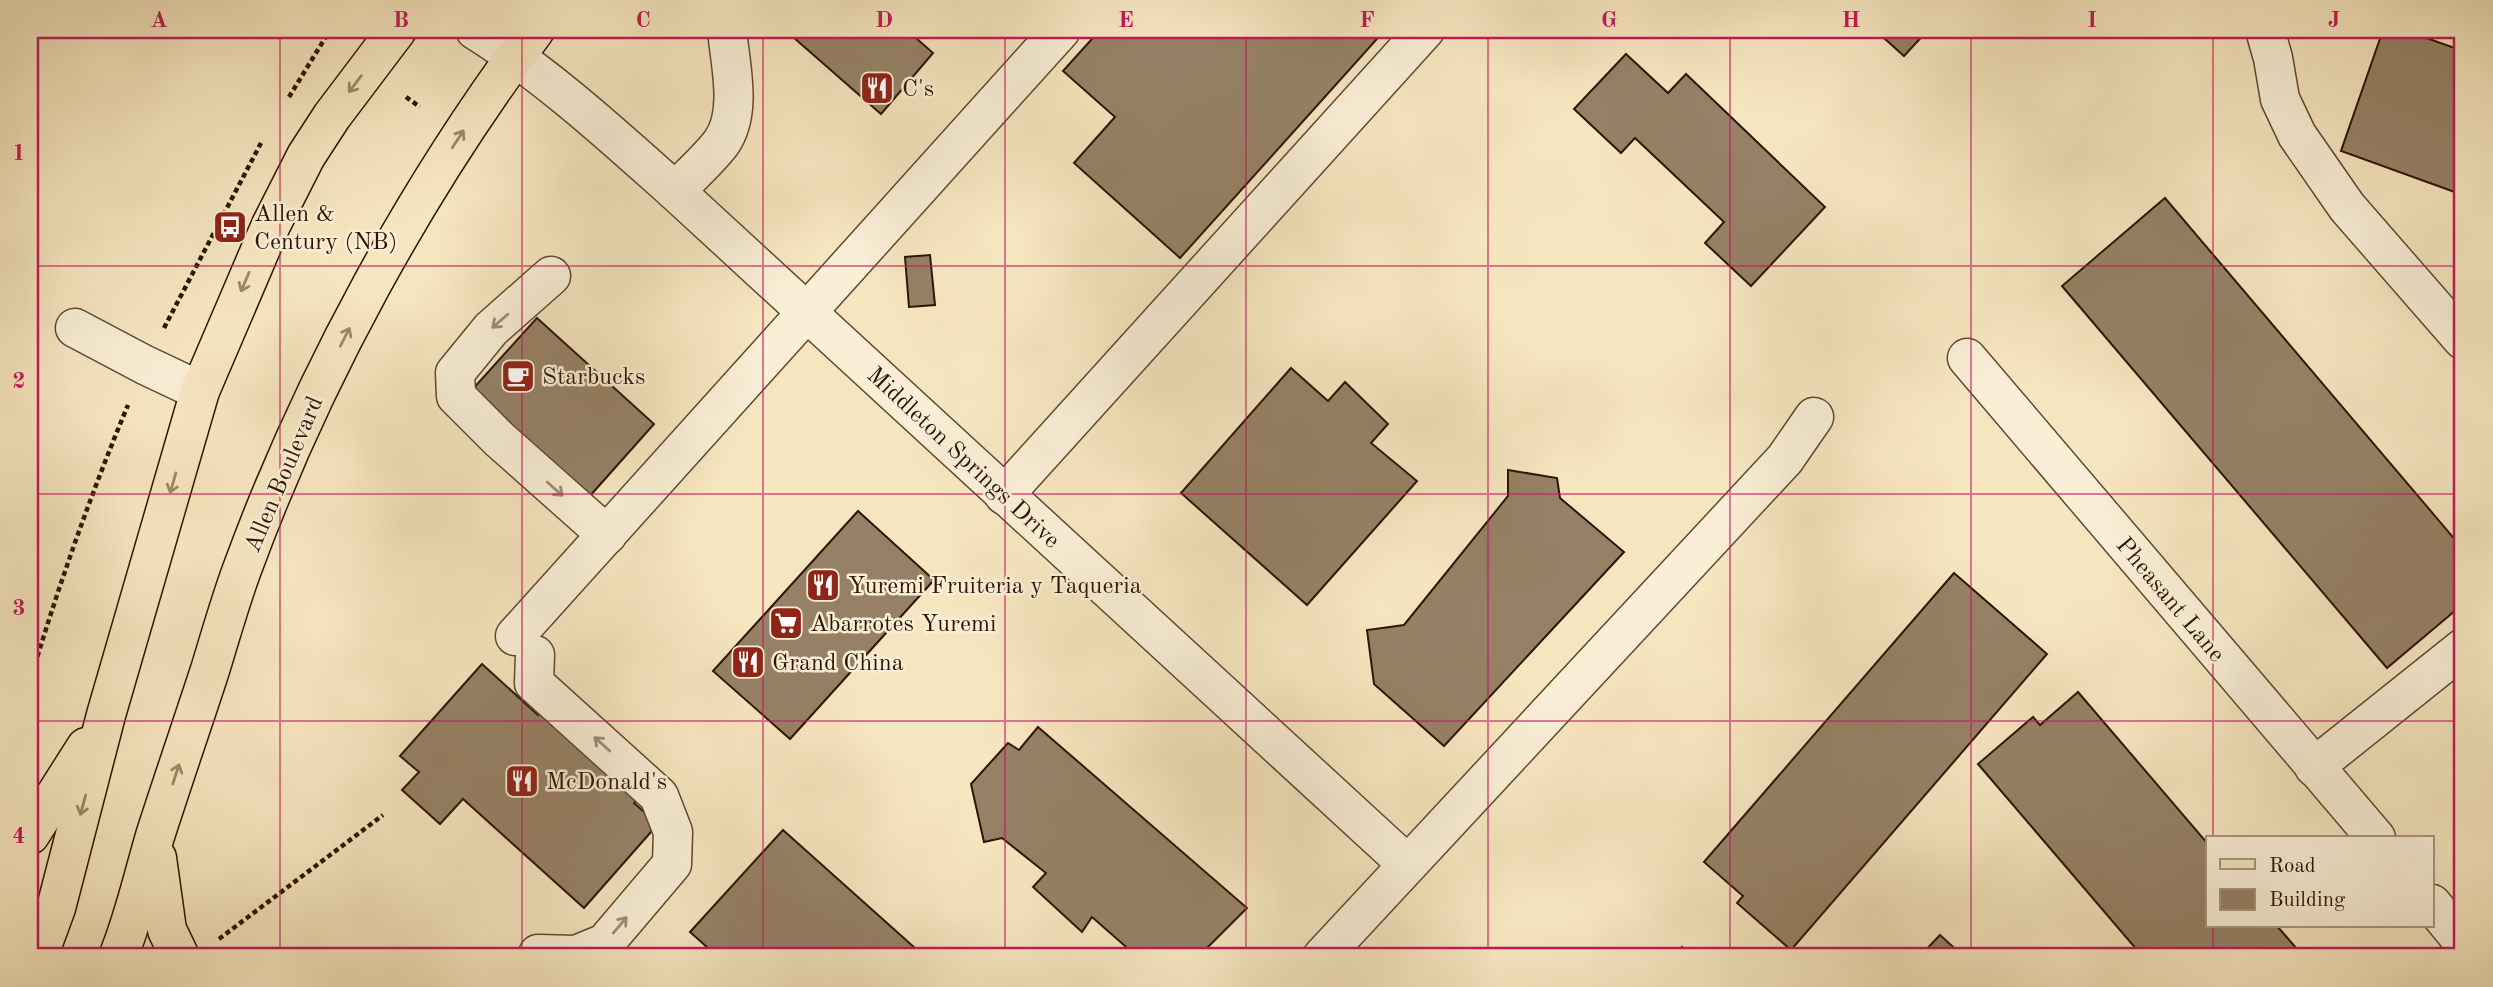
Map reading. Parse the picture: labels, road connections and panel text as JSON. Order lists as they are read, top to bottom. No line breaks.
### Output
{"streets":{"main road":["Allen Boulevard"],"street":["Middleton Springs Drive","Pheasant Lane"]},"crossings":[["Middleton Springs Drive","Allen Boulevard"]],"places":{"restaurant":["C's","Yuremi Fruiteria y Taqueria","Grand China","McDonald's"],"bus stop":["Allen & Century (NB)"],"cafe":["Starbucks"],"supermarket":["Abarrotes Yuremi"]},"legend":["Road","Building"],"grid":{"columns":["A","B","C","D","E","F","G","H","I","J"],"rows":["1","2","3","4"]}}
